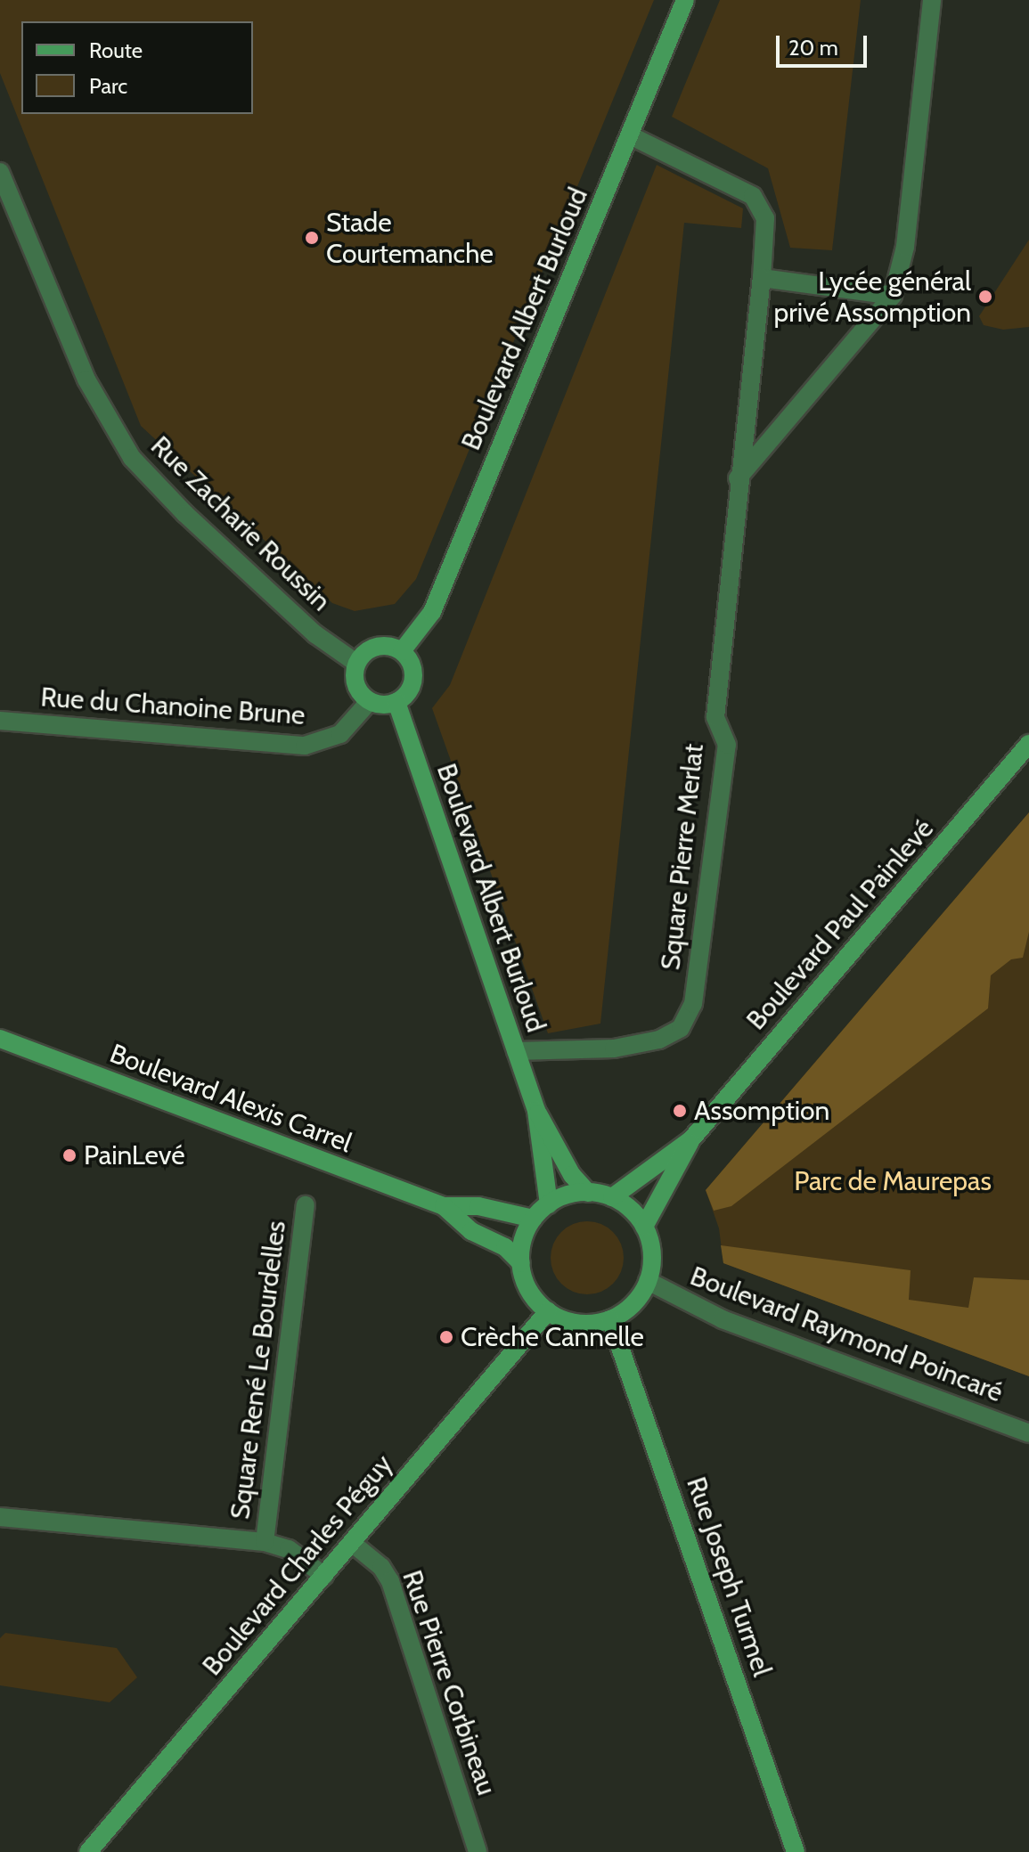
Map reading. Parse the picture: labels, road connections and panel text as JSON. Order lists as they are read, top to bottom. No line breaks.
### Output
{"streets":{"street":["Boulevard Albert Burloud","Rue Zacharie Roussin","Rue du Chanoine Brune","Square Pierre Merlat","Boulevard Paul Painlevé","Boulevard Alexis Carrel","Boulevard Raymond Poincaré","Square René Le Bourdelles","Boulevard Charles Péguy","Rue Joseph Turmel","Rue Pierre Corbineau"]},"crossings":[["Boulevard Albert Burloud","Rue Zacharie Roussin"],["Boulevard Albert Burloud","Rue du Chanoine Brune"],["Boulevard Albert Burloud","Square Pierre Merlat"],["Boulevard Albert Burloud","Boulevard Paul Painlevé"],["Boulevard Albert Burloud","Boulevard Alexis Carrel"],["Boulevard Albert Burloud","Boulevard Raymond Poincaré"],["Boulevard Albert Burloud","Boulevard Charles Péguy"],["Boulevard Albert Burloud","Rue Joseph Turmel"],["Rue Zacharie Roussin","Rue du Chanoine Brune"],["Boulevard Paul Painlevé","Boulevard Alexis Carrel"],["Boulevard Paul Painlevé","Boulevard Raymond Poincaré"],["Boulevard Paul Painlevé","Boulevard Charles Péguy"],["Boulevard Paul Painlevé","Rue Joseph Turmel"],["Boulevard Alexis Carrel","Boulevard Raymond Poincaré"],["Boulevard Alexis Carrel","Boulevard Charles Péguy"],["Boulevard Alexis Carrel","Rue Joseph Turmel"],["Boulevard Raymond Poincaré","Boulevard Charles Péguy"],["Boulevard Raymond Poincaré","Rue Joseph Turmel"],["Boulevard Charles Péguy","Rue Joseph Turmel"],["Boulevard Charles Péguy","Rue Pierre Corbineau"]],"parks":["Parc de Maurepas"],"places":["Stade Courtemanche","Lycée général privé Assomption","Assomption","PainLevé","Crèche Cannelle"],"legend":["Route","Parc"],"scale_bar":"20 m"}
